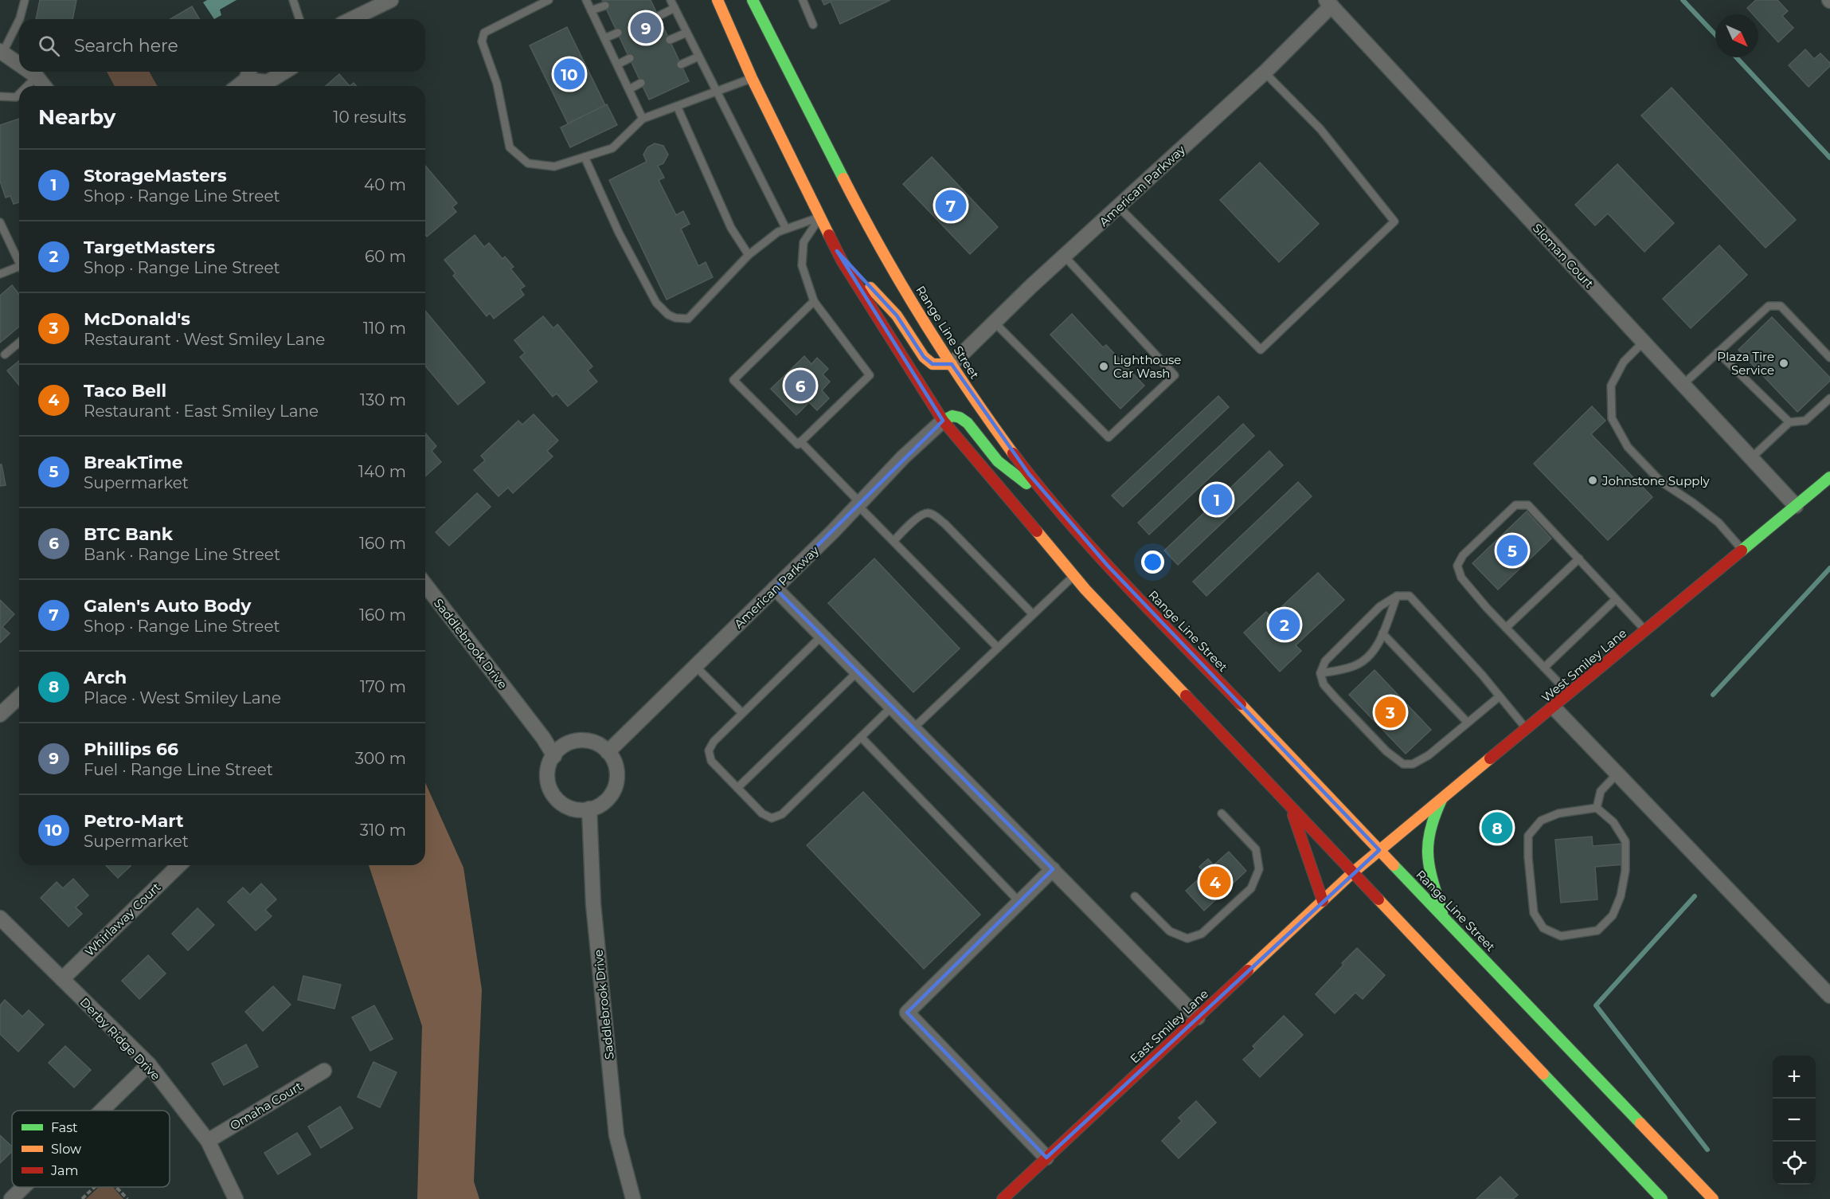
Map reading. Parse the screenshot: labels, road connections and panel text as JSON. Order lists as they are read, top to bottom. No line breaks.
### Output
{"streets":{"main road":["Range Line Street","West Smiley Lane","East Smiley Lane"],"street":["American Parkway","Sloman Court","Saddlebrook Drive","Whirlaway Court","Derby Ridge Drive","Omaha Court"]},"crossings":[["American Parkway","Sloman Court"],["American Parkway","Range Line Street"],["American Parkway","Saddlebrook Drive"],["Sloman Court","West Smiley Lane"],["Range Line Street","West Smiley Lane"],["West Smiley Lane","East Smiley Lane"],["Whirlaway Court","Derby Ridge Drive"],["Derby Ridge Drive","Omaha Court"]],"places":["Plaza Tire Service","Lighthouse Car Wash","Johnstone Supply"],"legend":["Fast","Slow","Jam"],"north":"bottom right","page":{"pins":["9","10","7","6","1","5","2","3","8","4"],"search":"Search here","heading":["Nearby","10 results"],"list":[{"mark":"1","name":"StorageMasters","note":"Shop · Range Line Street","value":"40 m"},{"mark":"2","name":"TargetMasters","note":"Shop · Range Line Street","value":"60 m"},{"mark":"3","name":"McDonald's","note":"Restaurant · West Smiley Lane","value":"110 m"},{"mark":"4","name":"Taco Bell","note":"Restaurant · East Smiley Lane","value":"130 m"},{"mark":"5","name":"BreakTime","note":"Supermarket","value":"140 m"},{"mark":"6","name":"BTC Bank","note":"Bank · Range Line Street","value":"160 m"},{"mark":"7","name":"Galen's Auto Body","note":"Shop · Range Line Street","value":"160 m"},{"mark":"8","name":"Arch","note":"Place · West Smiley Lane","value":"170 m"},{"mark":"9","name":"Phillips 66","note":"Fuel · Range Line Street","value":"300 m"},{"mark":"10","name":"Petro-Mart","note":"Supermarket","value":"310 m"}],"map_buttons":["+","−"]}}
